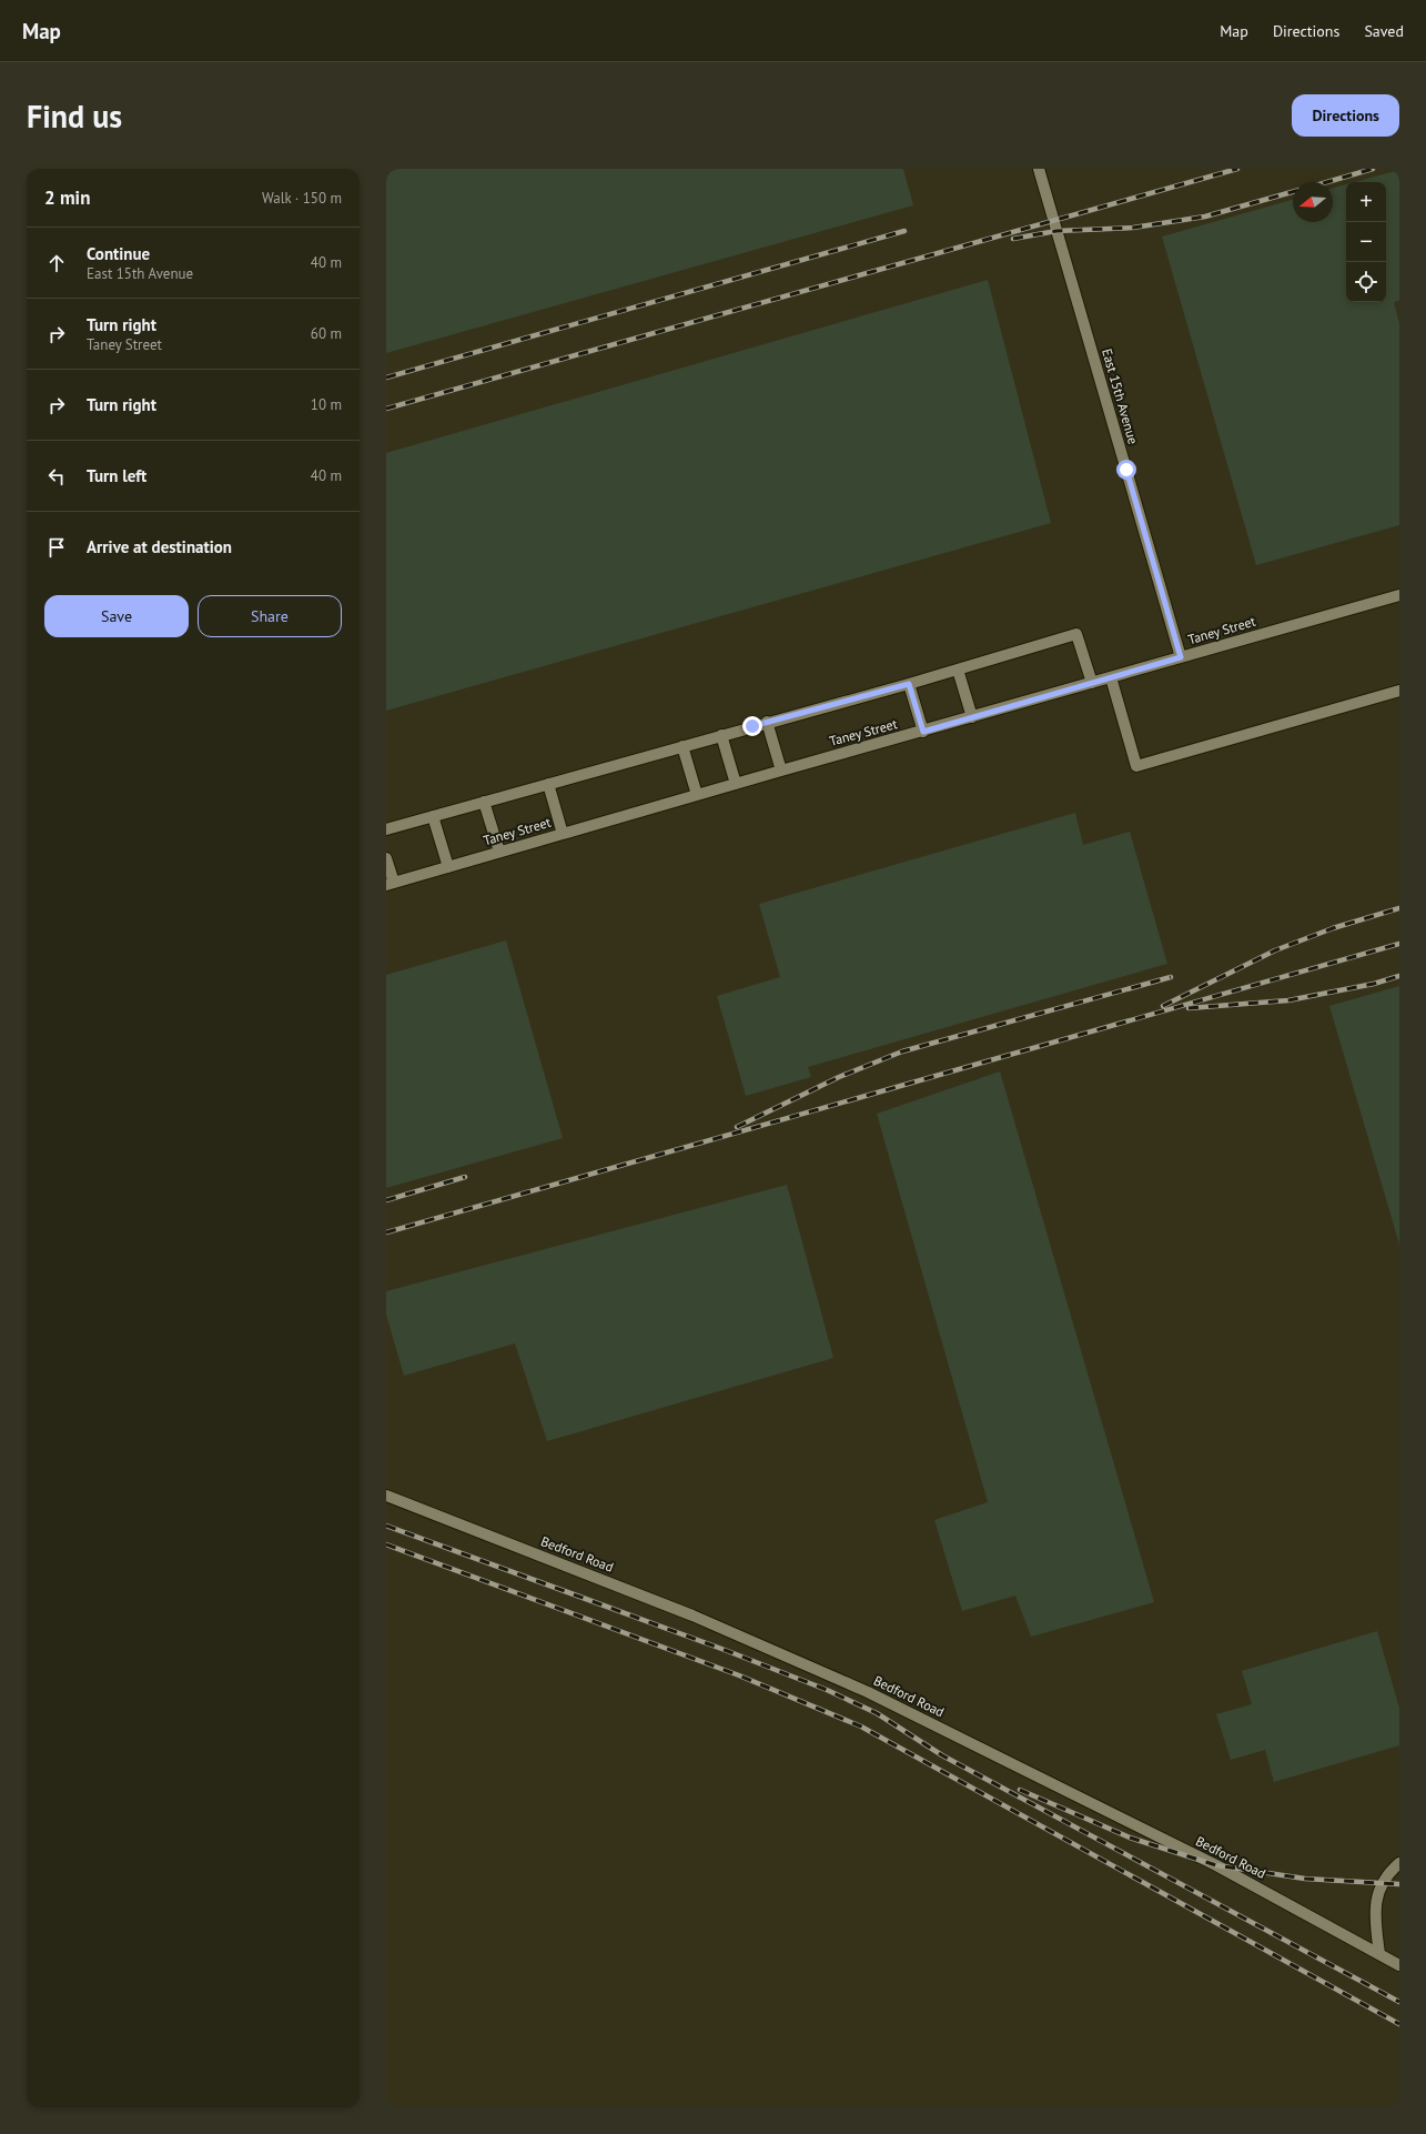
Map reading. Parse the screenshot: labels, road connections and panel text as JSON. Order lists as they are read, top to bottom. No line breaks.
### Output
{"streets":{"street":["East 15th Avenue","Taney Street","Bedford Road"]},"crossings":[["East 15th Avenue","Taney Street"]],"north":"left","page":{"header":"Map","nav":["Map","Directions","Saved"],"buttons":["Directions",["Save","Share"]],"title":"Find us","heading":["2 min","Walk · 150 m"],"map_buttons":["+","−"],"list":[["Continue","East 15th Avenue","40 m"],["Turn right","Taney Street","60 m"],["Turn right","10 m"],["Turn left","40 m"],"Arrive at destination"]}}
